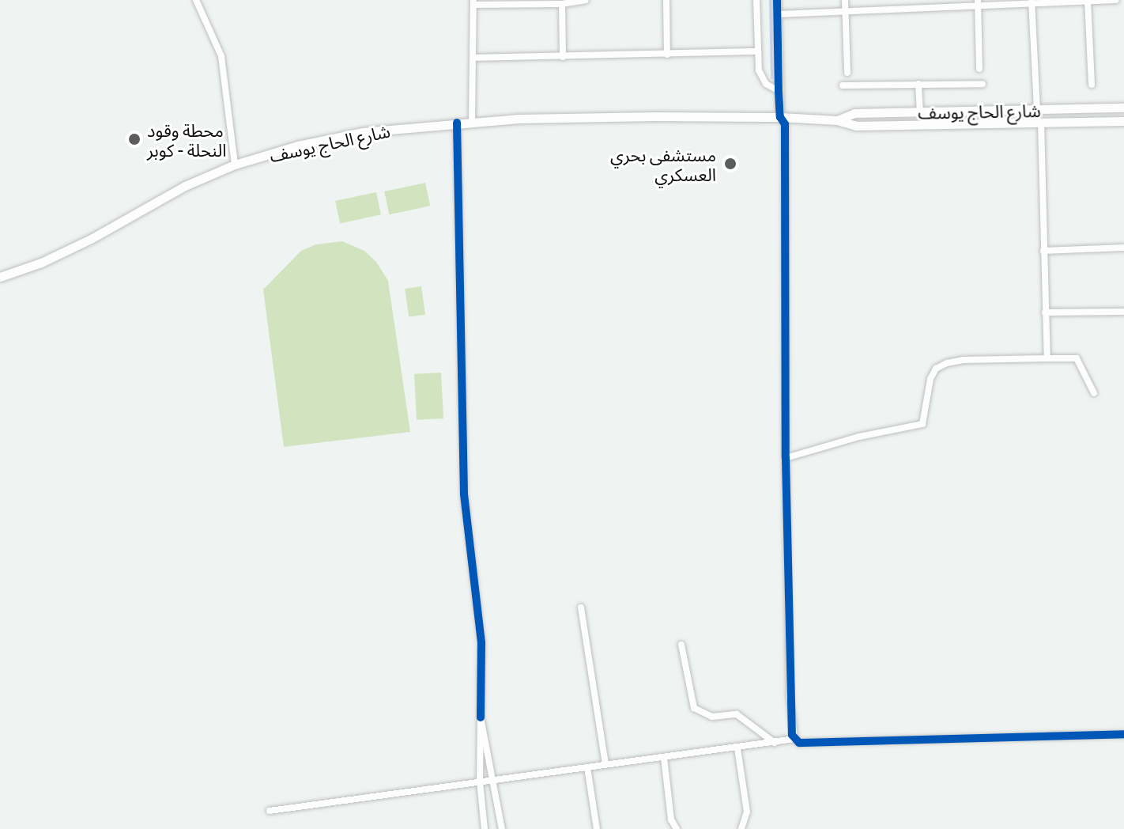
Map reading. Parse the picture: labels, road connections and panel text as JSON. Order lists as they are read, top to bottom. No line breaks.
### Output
{"streets":{"main road":["شارع الحاج يوسف"]},"places":["محطة وقود النحلة - كوبر","مستشفى بحري العسكري"]}
